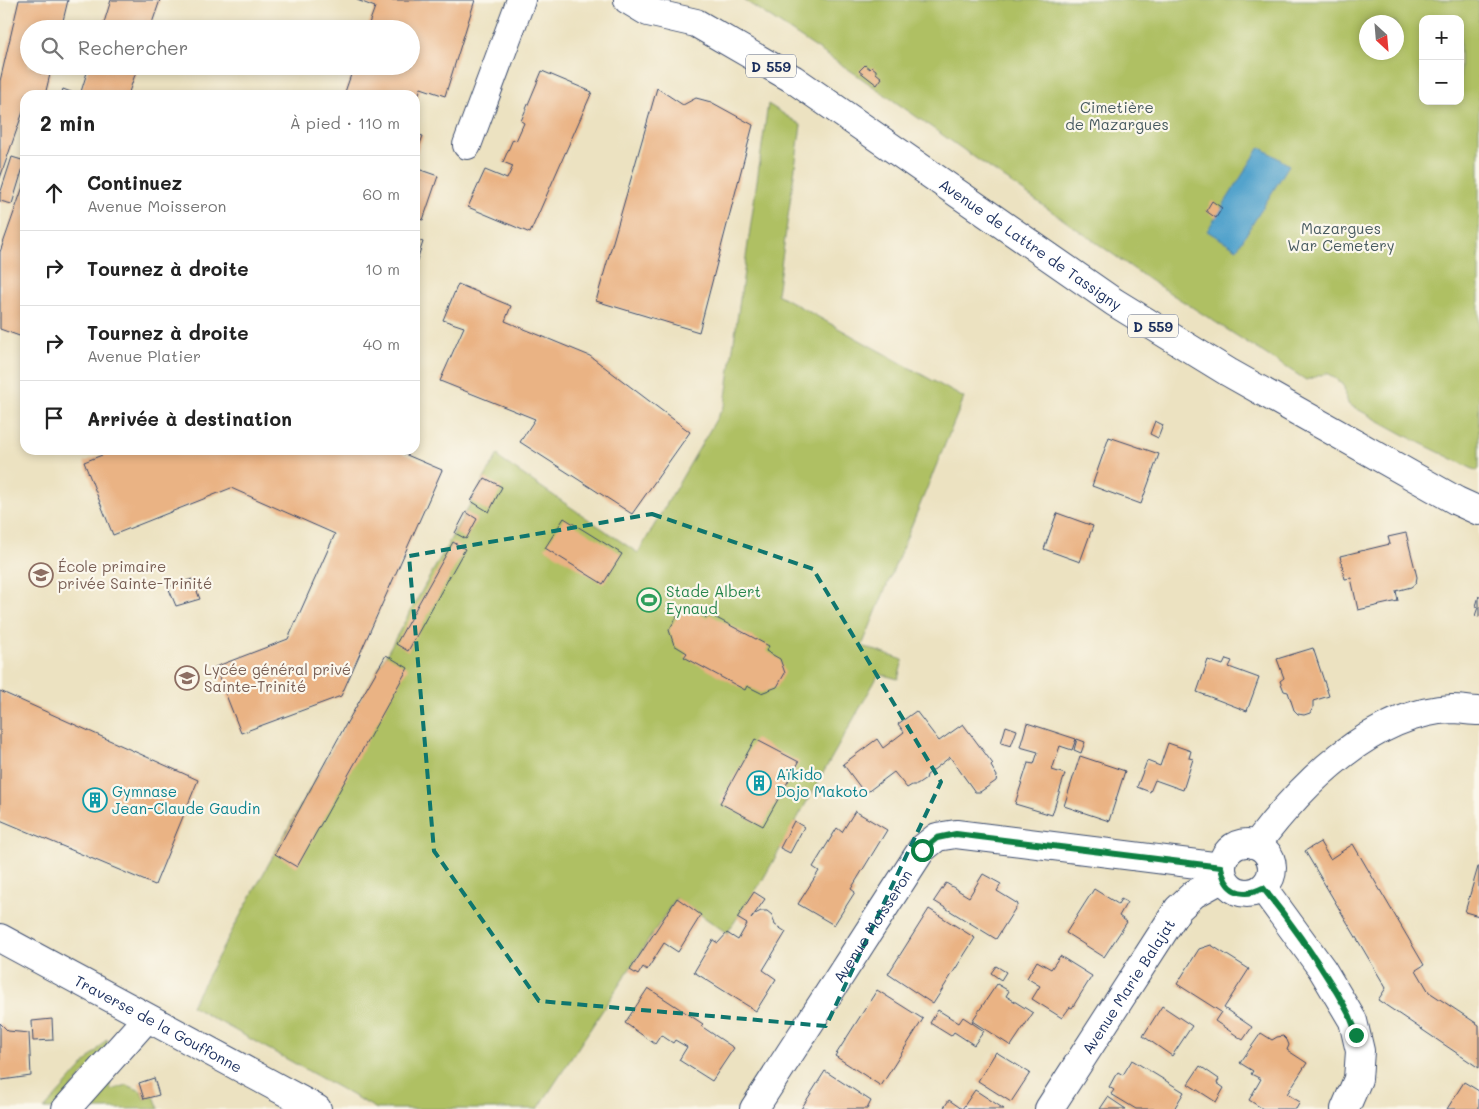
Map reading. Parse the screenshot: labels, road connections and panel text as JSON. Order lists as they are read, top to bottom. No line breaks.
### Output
{"streets":{"street":["D 559","Avenue de Lattre de Tassigny","Avenue Moisseron","Avenue Marie Balajat","Traverse de la Gouffonne"]},"crossings":[["Avenue Moisseron","Avenue Marie Balajat"]],"parks":["Cimetière de Mazargues","Mazargues War Cemetery"],"places":{"school or university":["École primaire privée Sainte-Trinité","Lycée général privé Sainte-Trinité"],"sports":["Stade Albert Eynaud"],"building":["Aïkido Dojo Makoto","Gymnase Jean-Claude Gaudin"]},"north":"bottom right","page":{"map_buttons":["+","−"],"search":"Rechercher","heading":["2 min","À pied · 110 m"],"list":[["Continuez","Avenue Moisseron","60 m"],["Tournez à droite","10 m"],["Tournez à droite","Avenue Platier","40 m"],"Arrivée à destination"]}}
